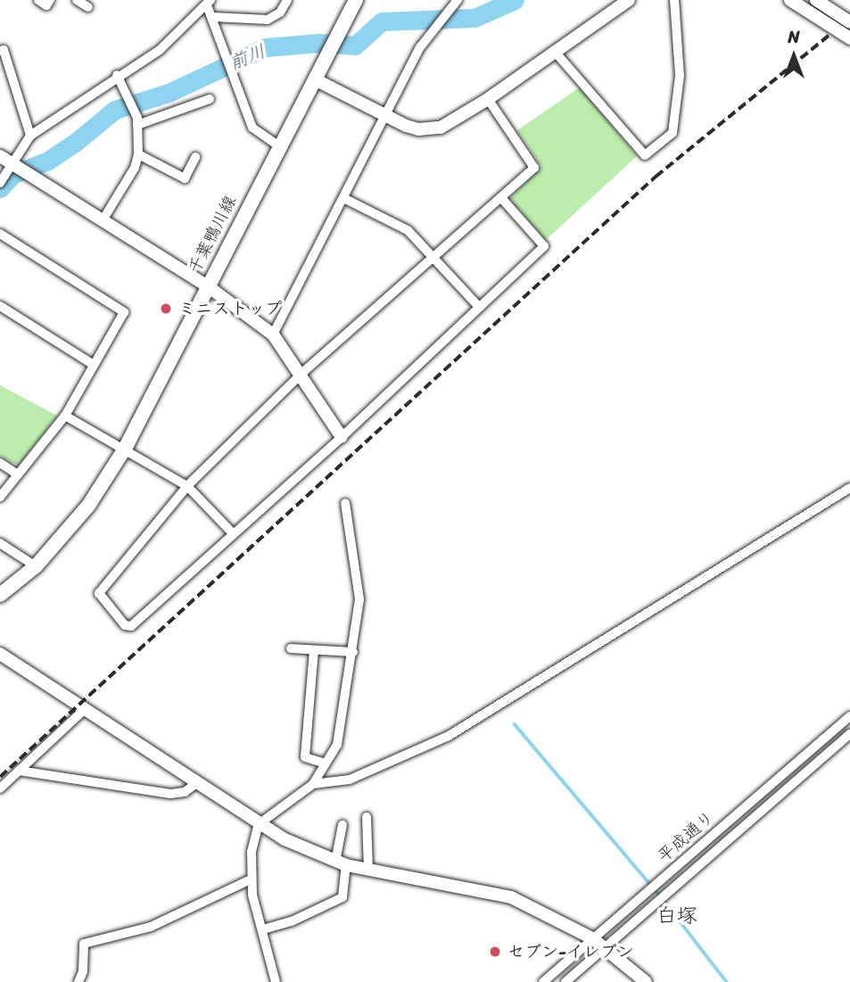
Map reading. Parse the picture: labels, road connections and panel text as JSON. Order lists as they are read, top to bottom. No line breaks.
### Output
{"streets":{"main road":["千葉鴨川線"],"street":["平成通り"]},"districts":["白塚"],"water":["前川"],"places":["ミニストップ","セブン-イレブン"],"north":"top"}
